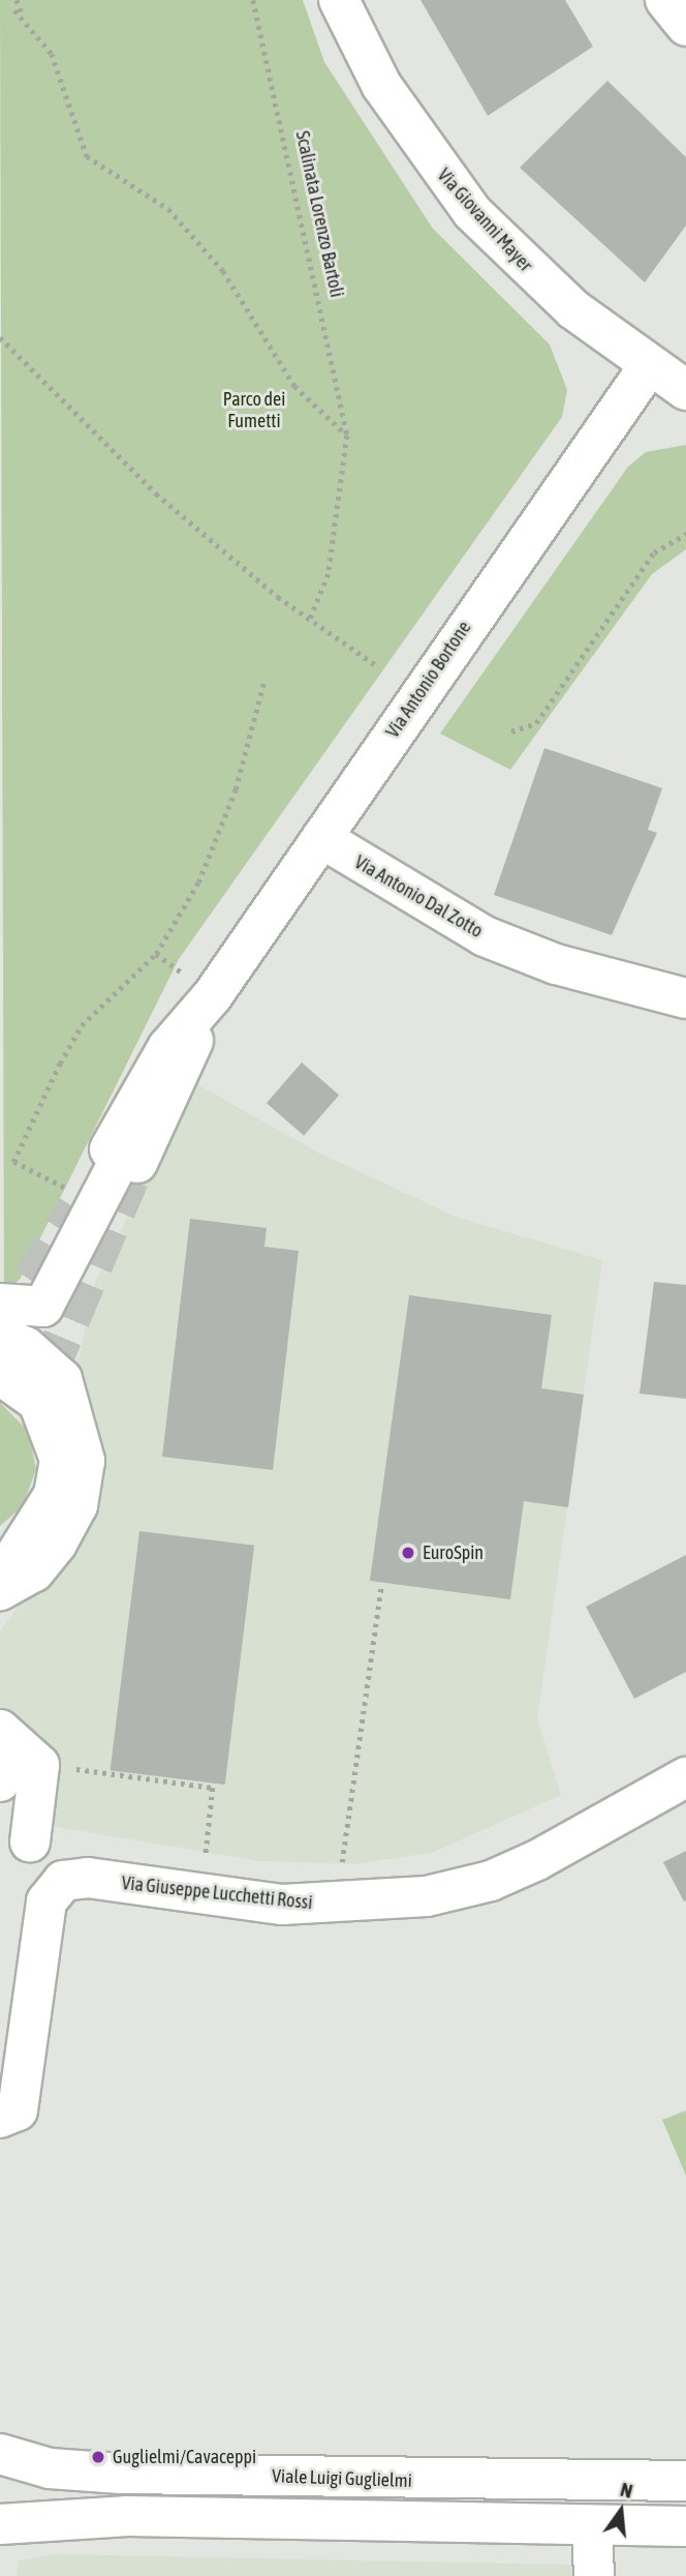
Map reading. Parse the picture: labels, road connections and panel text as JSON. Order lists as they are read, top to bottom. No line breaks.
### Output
{"streets":{"street":["Via Giovanni Mayer","Via Antonio Bortone","Via Antonio Dal Zotto","Via Giuseppe Lucchetti Rossi","Viale Luigi Guglielmi"],"path":["Scalinata Lorenzo Bartoli"]},"crossings":[["Via Giovanni Mayer","Via Antonio Bortone"],["Via Antonio Bortone","Via Antonio Dal Zotto"]],"parks":["Parco dei Fumetti"],"places":["EuroSpin","Guglielmi/Cavaceppi"],"north":"top"}
